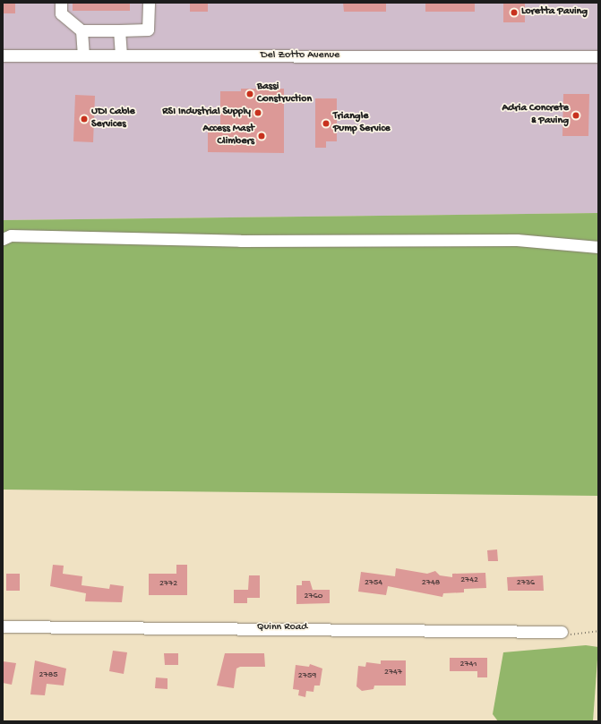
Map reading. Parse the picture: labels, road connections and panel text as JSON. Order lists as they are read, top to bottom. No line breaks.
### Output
{"streets":{"street":["Del Zotto Avenue","Quinn Road"]},"places":["Loretta Paving","Bassi Construction","RSI Industrial Supply","Adria Concrete & Paving","UDI Cable Services","Triangle Pump Service","Access Mast Climbers"],"house_numbers":["2742","2754","2748","2736","2772","2760","2741","2747","2785","2759"]}
